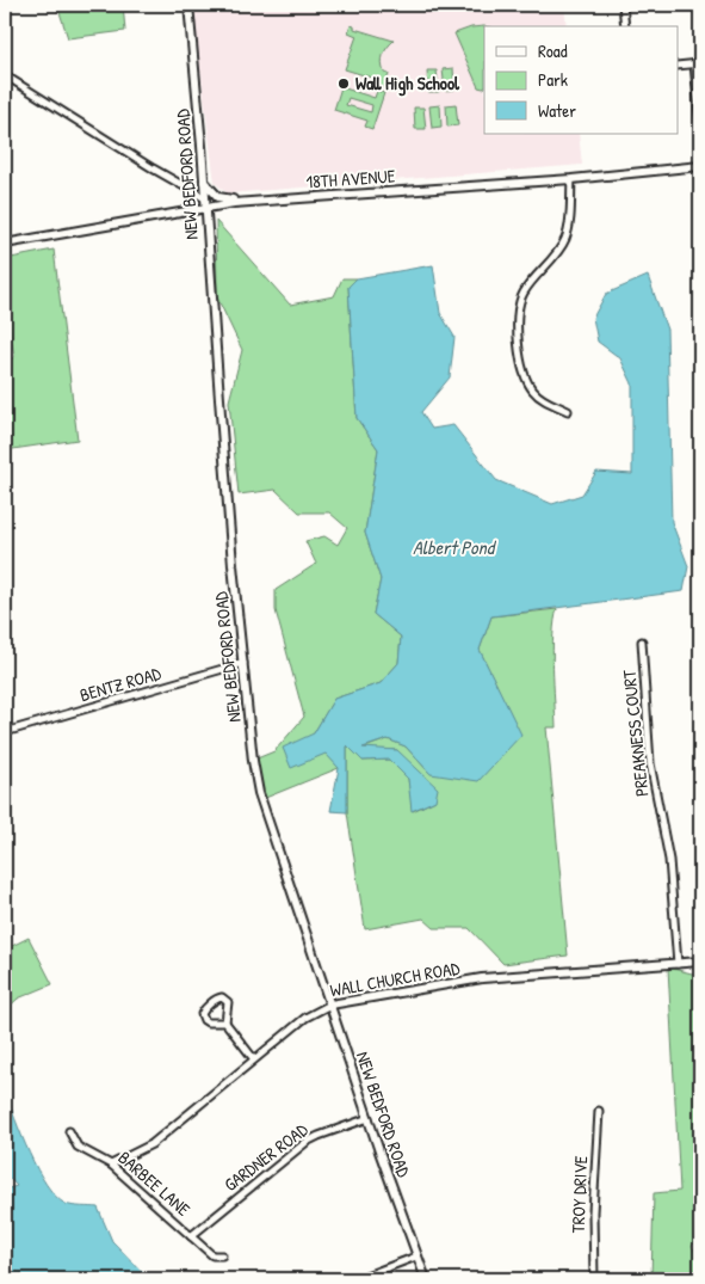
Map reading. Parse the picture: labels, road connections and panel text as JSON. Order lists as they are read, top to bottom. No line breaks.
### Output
{"streets":{"street":["NEW BEDFORD ROAD","18TH AVENUE","BENTZ ROAD","PREAKNESS COURT","WALL CHURCH ROAD","GARDNER ROAD","BARBEE LANE","TROY DRIVE"]},"crossings":[["NEW BEDFORD ROAD","18TH AVENUE"],["NEW BEDFORD ROAD","BENTZ ROAD"],["NEW BEDFORD ROAD","WALL CHURCH ROAD"],["NEW BEDFORD ROAD","GARDNER ROAD"],["PREAKNESS COURT","WALL CHURCH ROAD"],["WALL CHURCH ROAD","BARBEE LANE"],["GARDNER ROAD","BARBEE LANE"]],"water":["Albert Pond"],"places":["Wall High School"],"legend":["Road","Park","Water"]}
